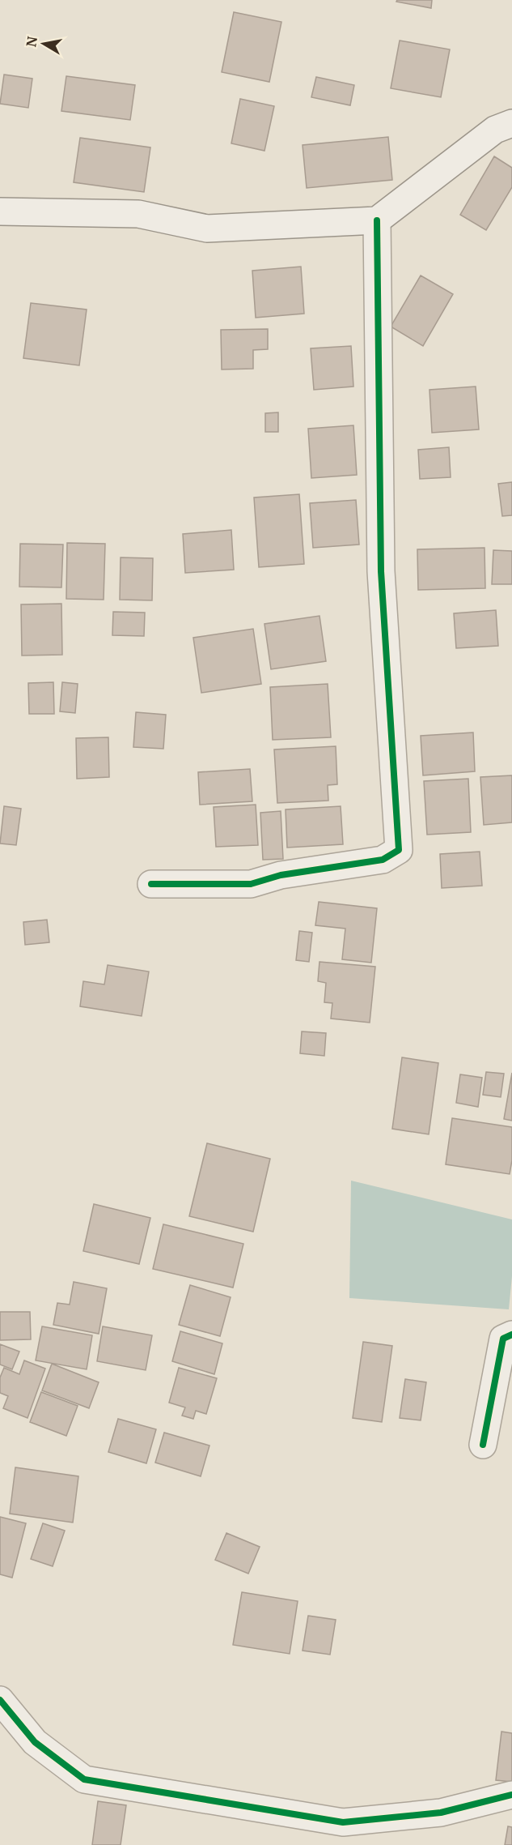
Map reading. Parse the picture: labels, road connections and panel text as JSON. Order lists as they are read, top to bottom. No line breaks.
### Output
{"north":"left"}
